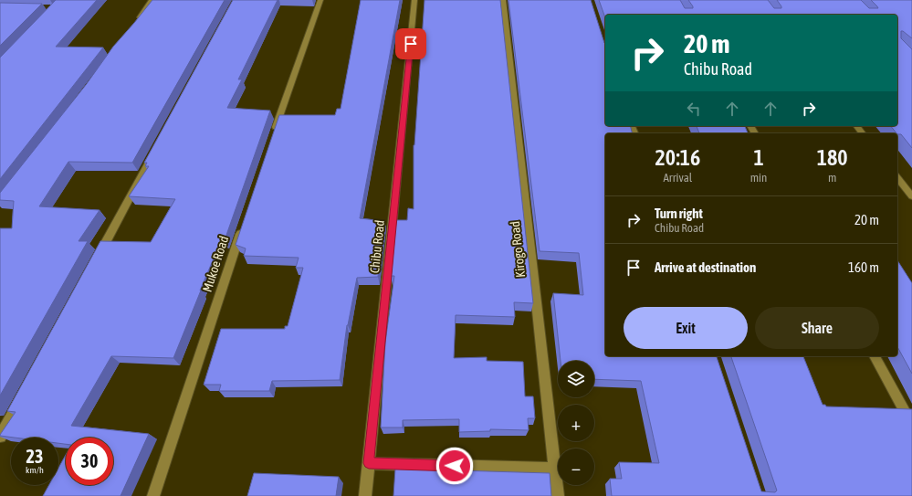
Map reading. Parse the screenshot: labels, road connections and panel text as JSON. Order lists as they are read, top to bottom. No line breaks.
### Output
{"streets":{"street":["Chibu Road","Kirogo Road","Mukoe Road"]},"page":{"turn":["20 m","Chibu Road"],"eta":["20:16","Arrival","1","min","180","m"],"list":[{"name":"Turn right","note":"Chibu Road","value":"20 m"},{"name":"Arrive at destination","value":"160 m"}],"buttons":["Exit","Share"],"map_buttons":["+","−"],"speed":"23 km/h","limit":"30"}}
